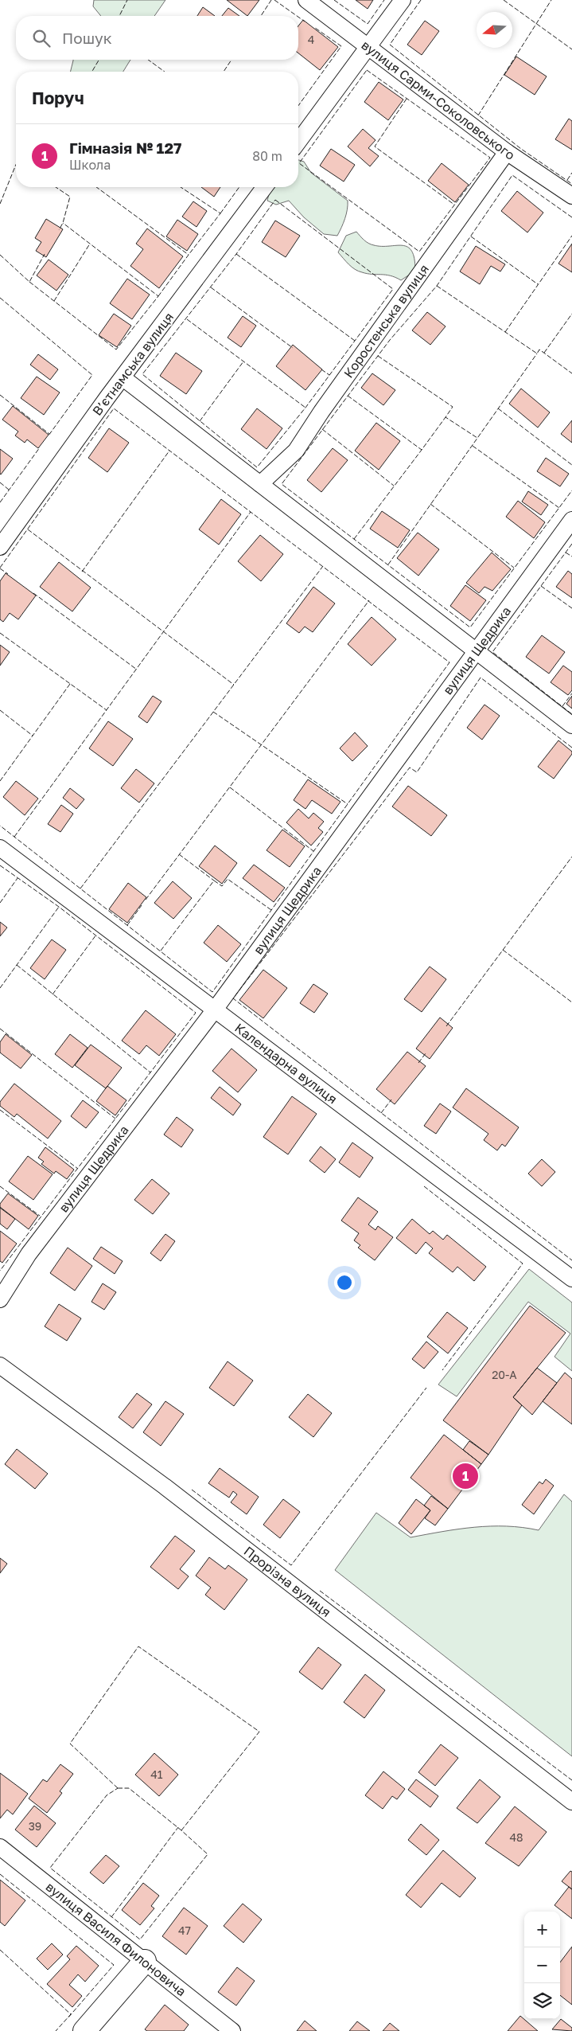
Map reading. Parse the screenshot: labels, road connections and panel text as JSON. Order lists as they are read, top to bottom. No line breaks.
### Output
{"streets":{"street":["вулиця Сарми-Соколовського","Коростенська вулиця","Вʼєтнамська вулиця","вулиця Щедрика","Календарна вулиця","Прорізна вулиця","вулиця Василя Филоновича"]},"crossings":[["вулиця Сарми-Соколовського","Коростенська вулиця"],["вулиця Щедрика","Календарна вулиця"]],"house_numbers":["4","20-А","41","39","48","47"],"north":"left","page":{"search":"Пошук","heading":"Поруч","list":[{"mark":"1","name":"Гімназія № 127","note":"Школа","value":"80 m"}],"pins":"1","map_buttons":["+","−"]}}
